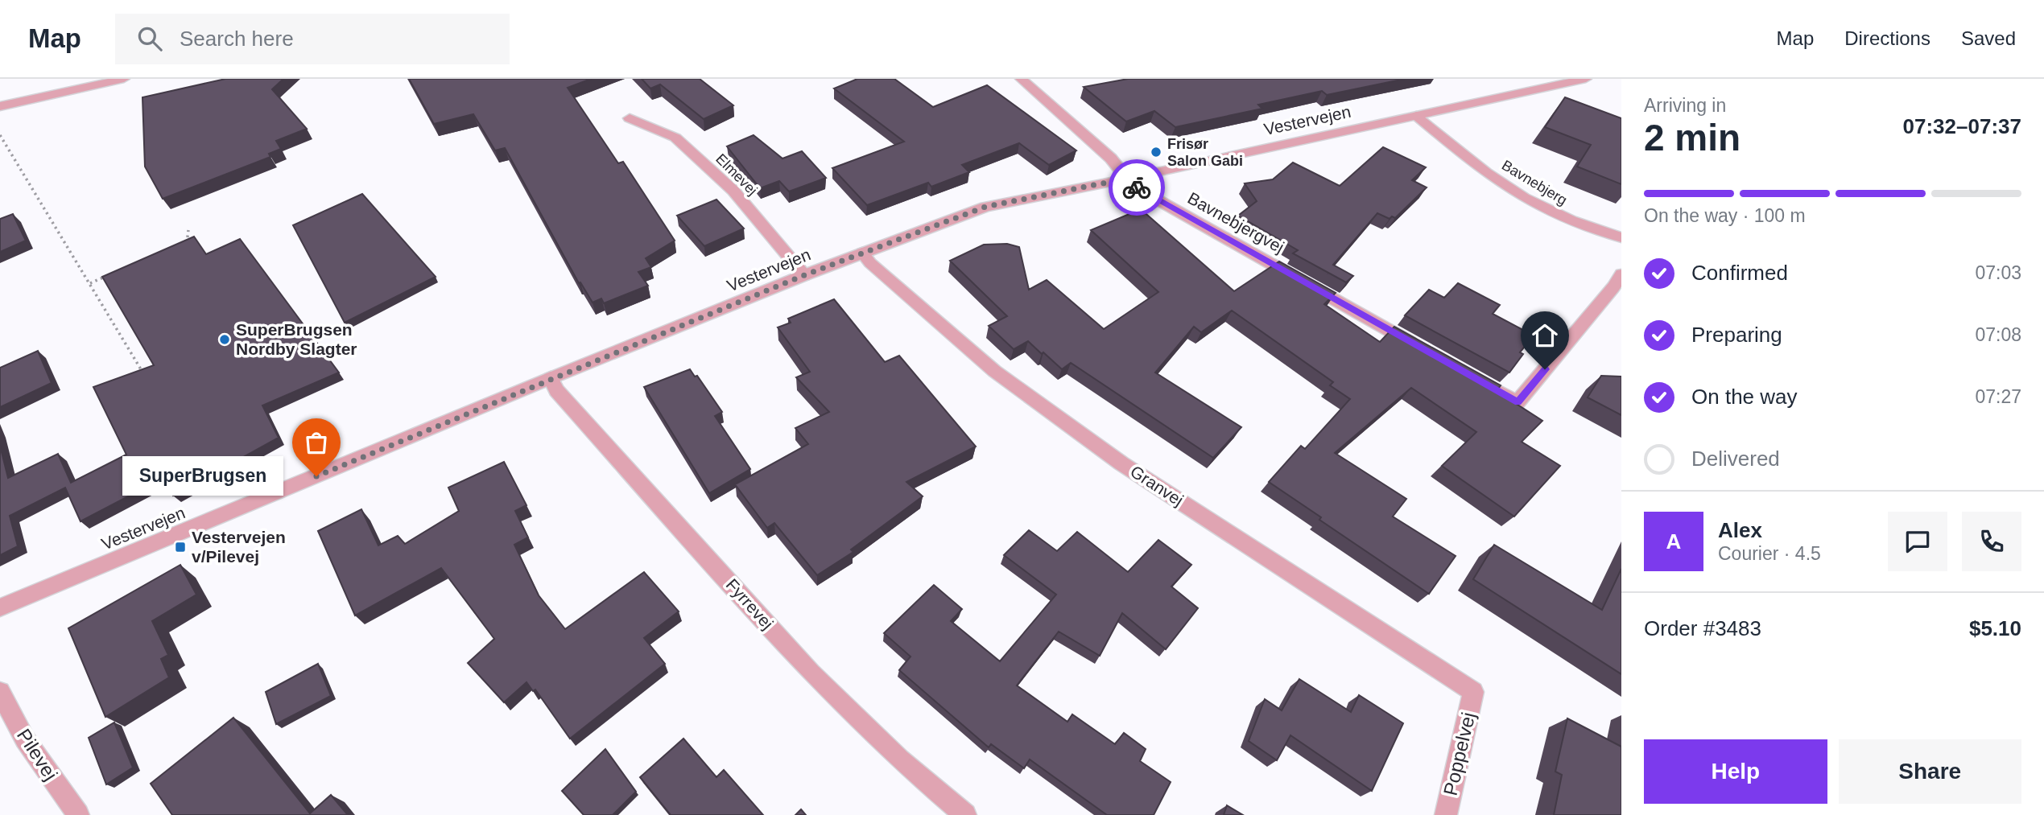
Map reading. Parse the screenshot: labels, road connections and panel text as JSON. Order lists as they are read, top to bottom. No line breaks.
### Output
{"streets":{"street":["Vestervejen","Elmevej","Bavnebjerg","Bavnebjergvej","Granvej","Fyrrevej","Poppelvej","Pilevej"]},"crossings":[["Vestervejen","Elmevej"],["Vestervejen","Bavnebjerg"],["Vestervejen","Bavnebjergvej"],["Vestervejen","Granvej"],["Vestervejen","Fyrrevej"],["Granvej","Poppelvej"]],"places":{"other":["Frisør Salon Gabi","SuperBrugsen Nordby Slagter","SuperBrugsen"],"transit":["Vestervejen v/Pilevej"]},"page":{"header":"Map","search":"Search here","nav":["Map","Directions","Saved"],"heading":["2 min","Arriving in","07:32–07:37"],"panel":["Alex","Courier · 4.5","Order #3483","$5.10"],"bar":"On the way · 100 m","list":[["Confirmed","07:03"],["Preparing","07:08"],["On the way","07:27"],"Delivered"],"bubble":"SuperBrugsen","round":"A","buttons":["Help","Share"]}}
